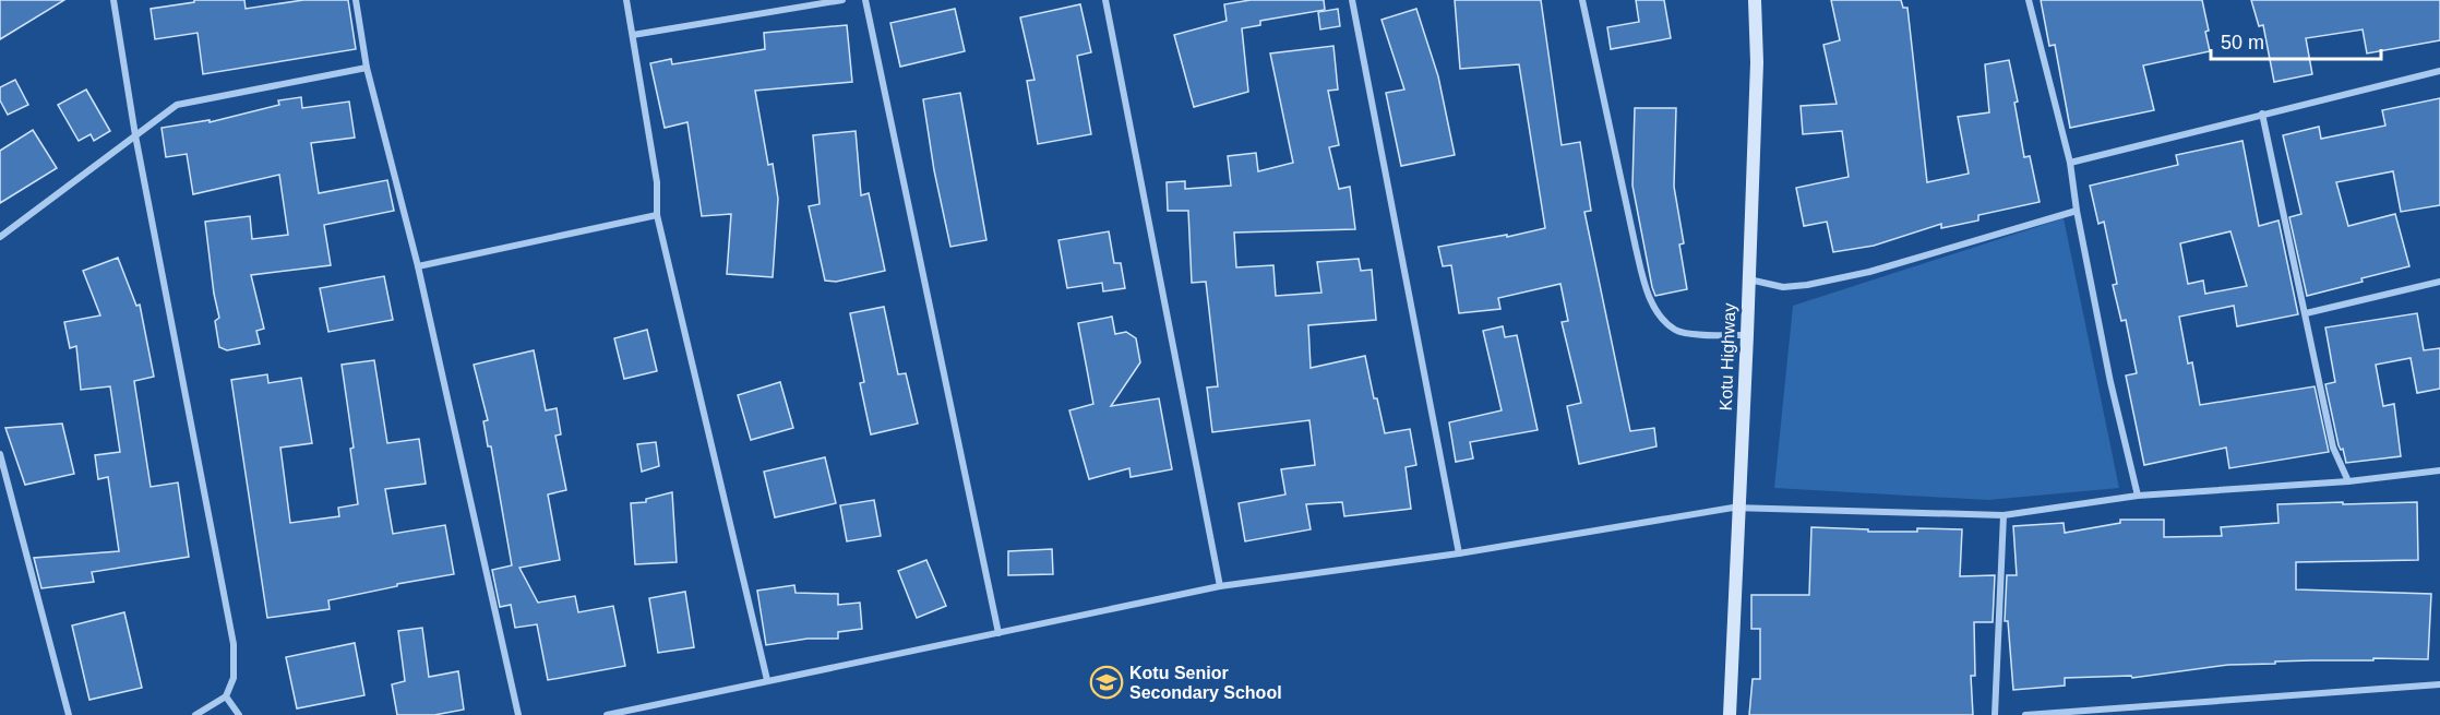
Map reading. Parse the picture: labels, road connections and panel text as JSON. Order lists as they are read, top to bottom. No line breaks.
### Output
{"streets":{"street":["Kotu Highway"]},"places":{"school or university":["Kotu Senior Secondary School"]},"scale_bar":"50 m"}
